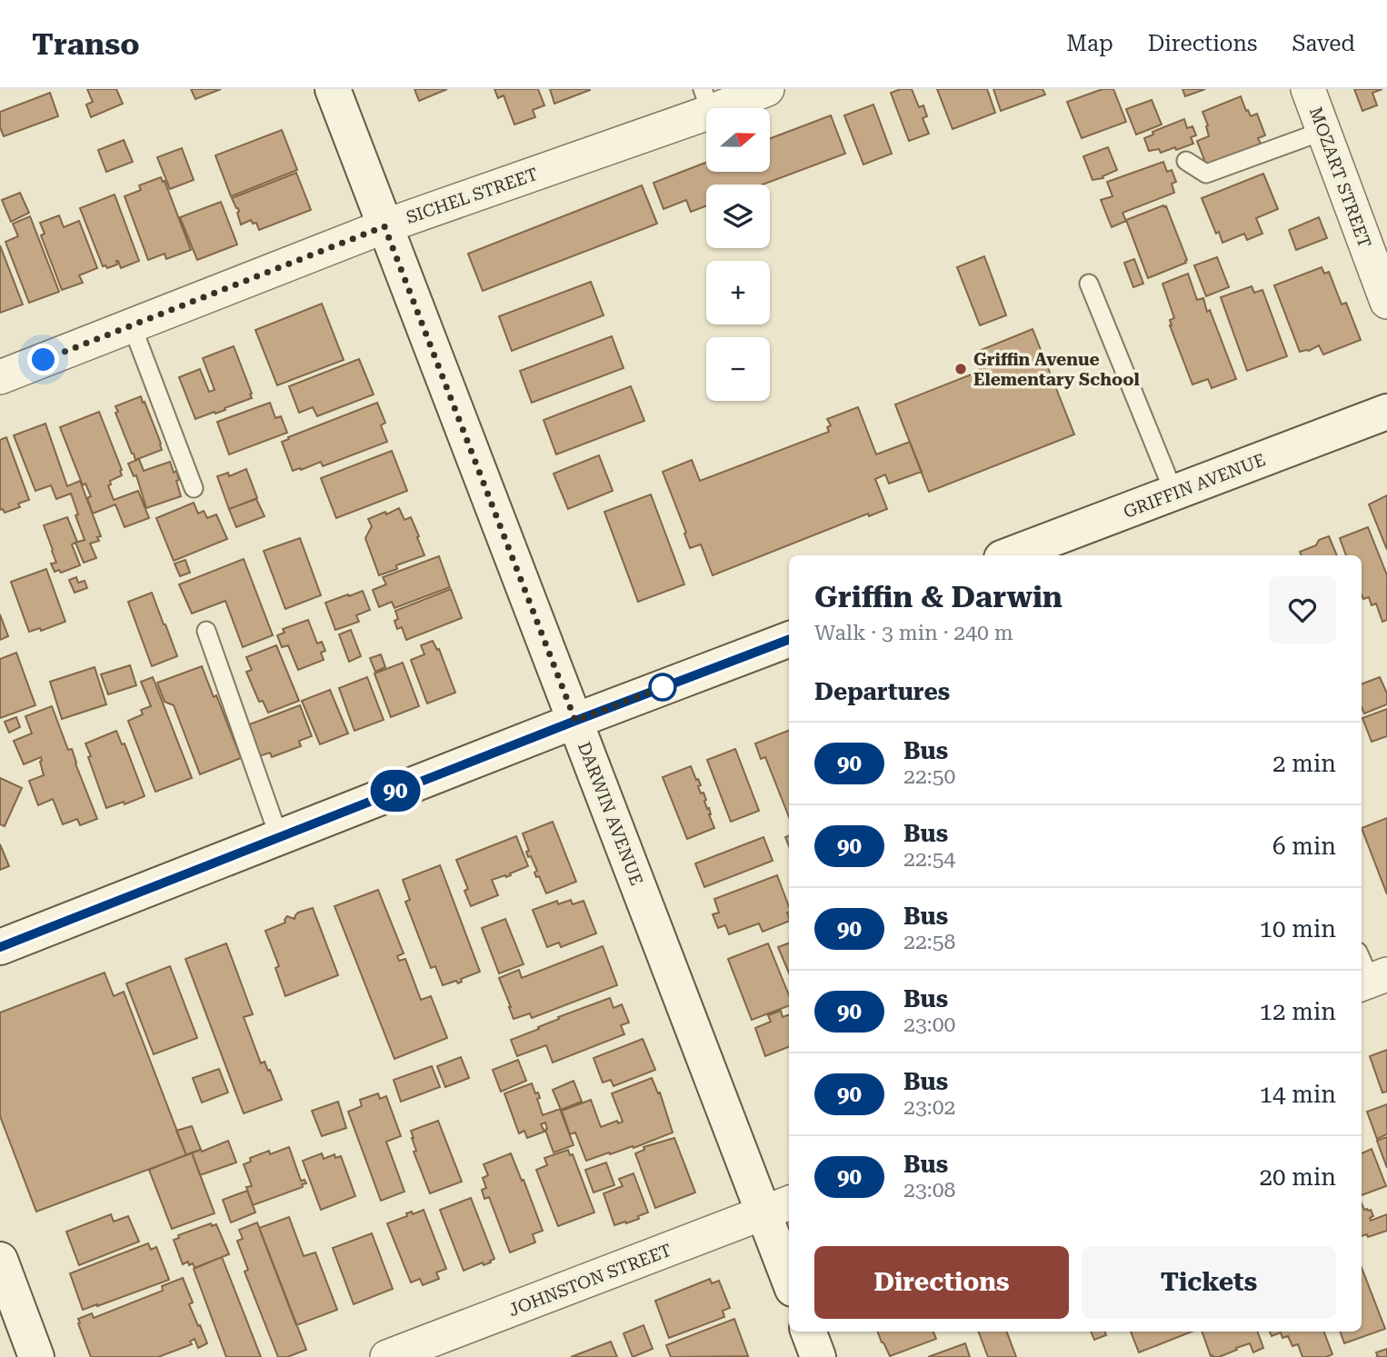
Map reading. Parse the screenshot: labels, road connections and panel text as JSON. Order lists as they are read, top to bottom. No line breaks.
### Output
{"streets":{"main road":["GRIFFIN AVENUE","DARWIN AVENUE"],"street":["MOZART STREET","SICHEL STREET","JOHNSTON STREET"]},"crossings":[["SICHEL STREET","DARWIN AVENUE"],["DARWIN AVENUE","JOHNSTON STREET"]],"places":["Griffin Avenue Elementary School"],"lines":["bus line 90"],"north":"right","page":{"header":"Transo","nav":["Map","Directions","Saved"],"on_map":"90","map_buttons":["+","−"],"heading":[["Griffin & Darwin","Walk · 3 min · 240 m"],"Departures"],"list":[{"mark":"90","name":"Bus","note":"22:50","value":"2 min"},{"mark":"90","name":"Bus","note":"22:54","value":"6 min"},{"mark":"90","name":"Bus","note":"22:58","value":"10 min"},{"mark":"90","name":"Bus","note":"23:00","value":"12 min"},{"mark":"90","name":"Bus","note":"23:02","value":"14 min"},{"mark":"90","name":"Bus","note":"23:08","value":"20 min"}],"buttons":["Directions","Tickets"]}}
